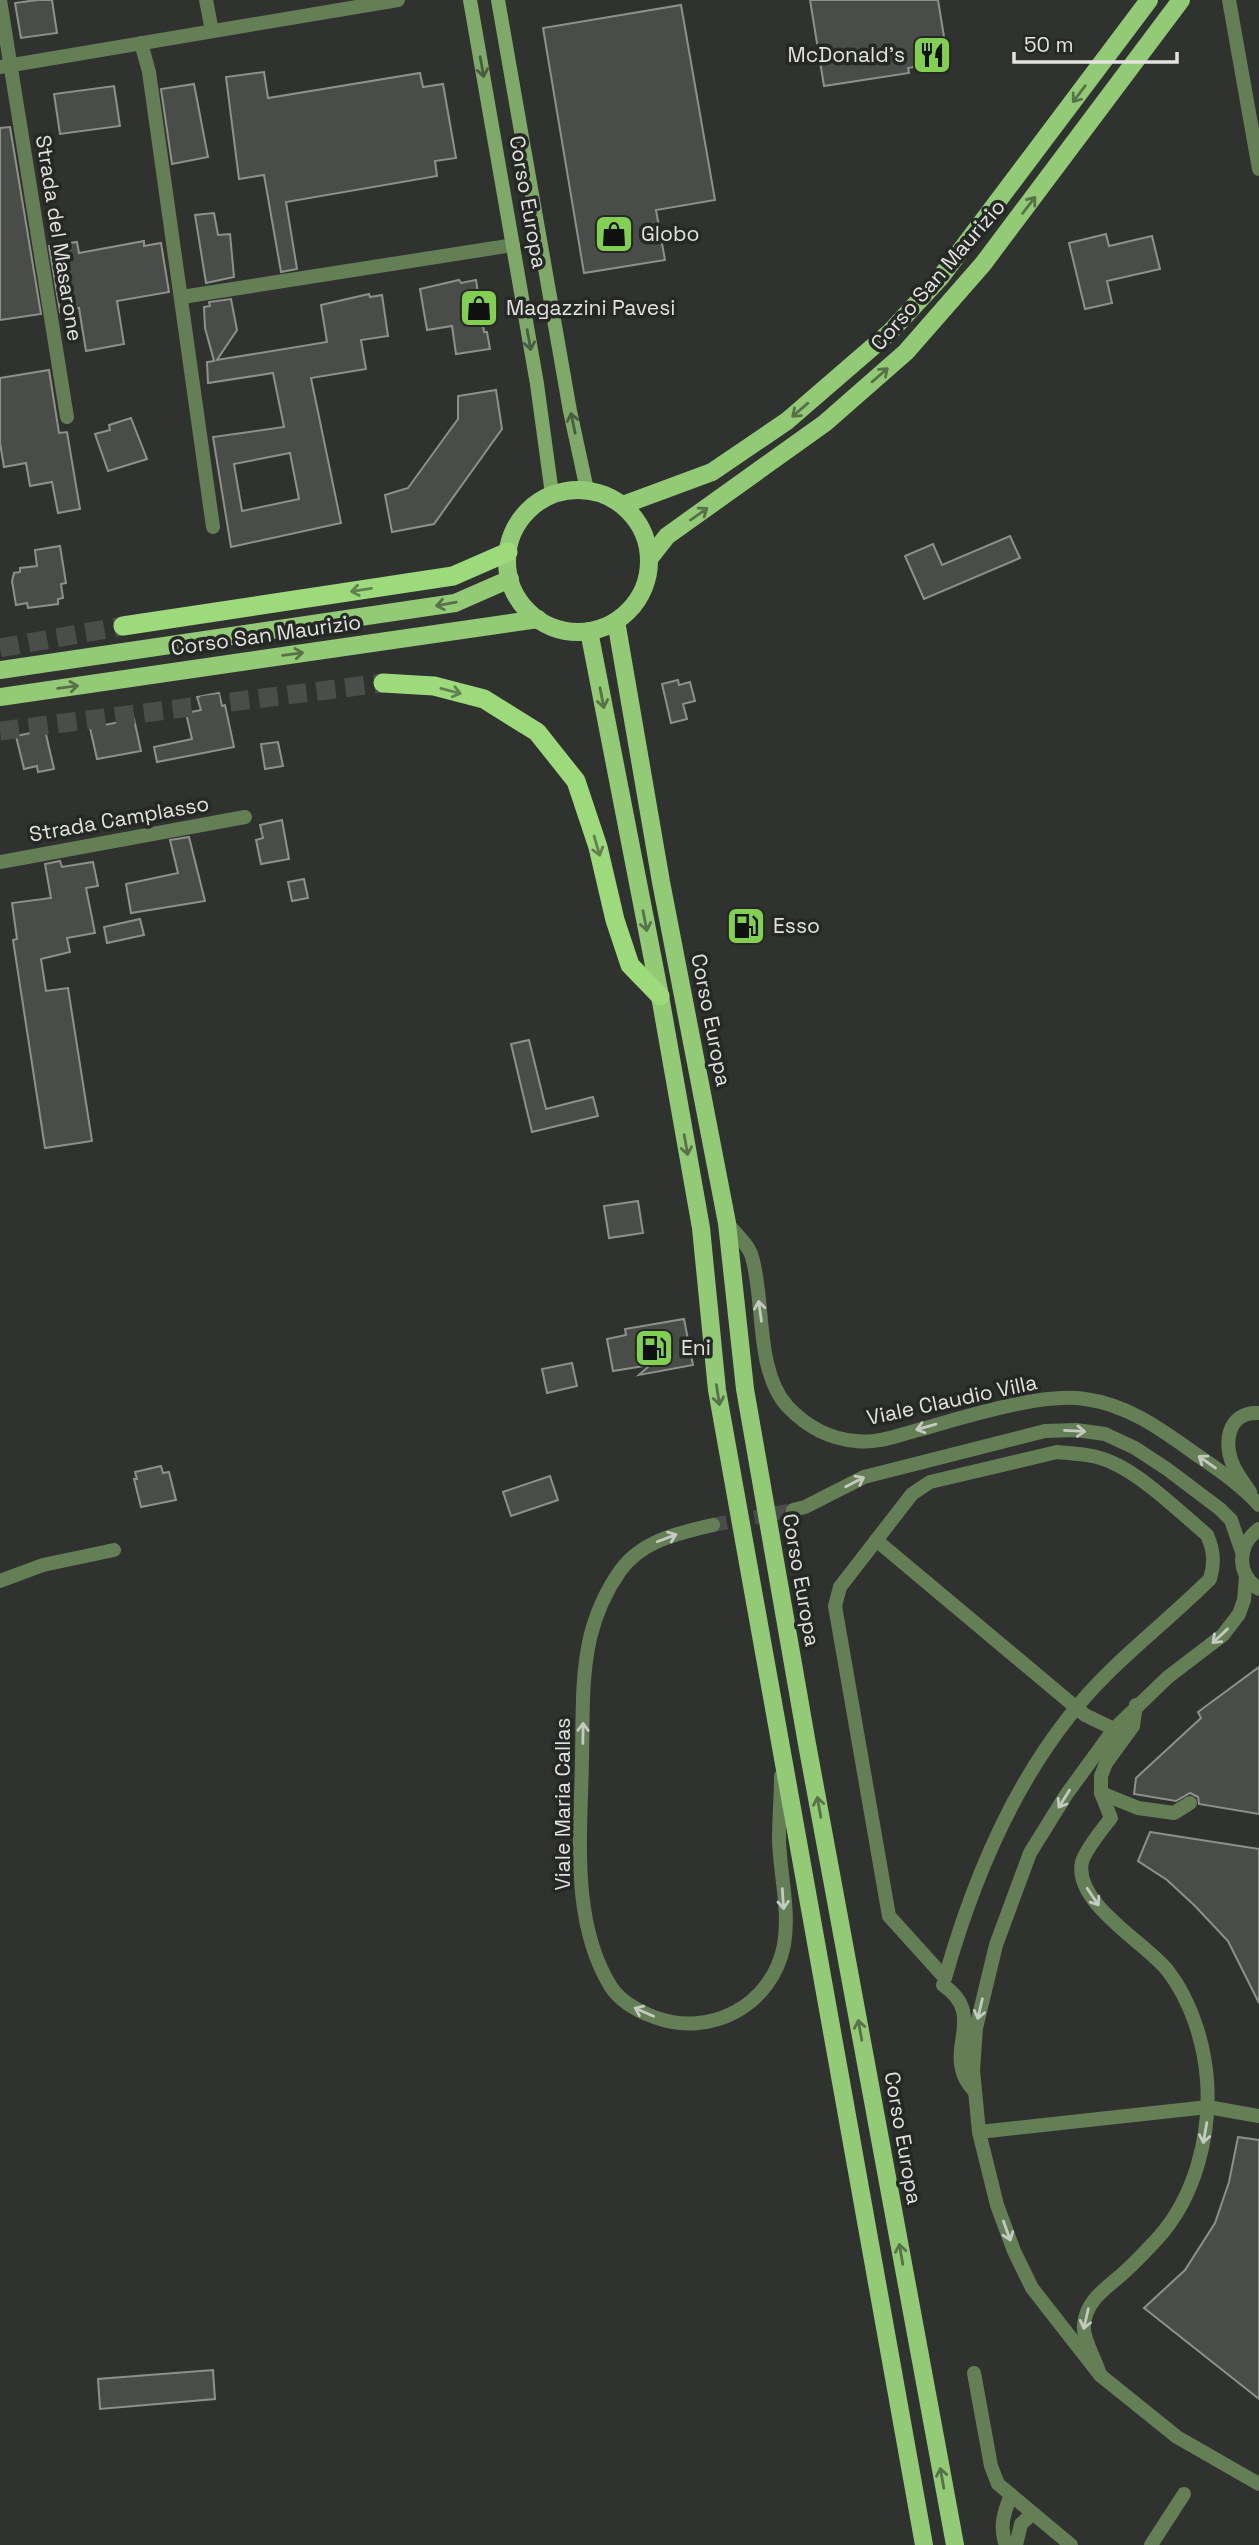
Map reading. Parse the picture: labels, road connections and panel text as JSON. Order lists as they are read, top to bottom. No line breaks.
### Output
{"streets":{"main road":["Corso Europa","Corso San Maurizio"],"street":["Strada del Masarone","Strada Camplasso","Viale Claudio Villa","Viale Maria Callas"]},"crossings":[["Corso Europa","Corso San Maurizio"],["Corso Europa","Viale Claudio Villa"]],"one_way":["Viale Claudio Villa"],"places":{"restaurant":["McDonald's"],"shop":["Globo","Magazzini Pavesi"],"fuel station":["Esso","Eni"]},"scale_bar":"50 m"}
